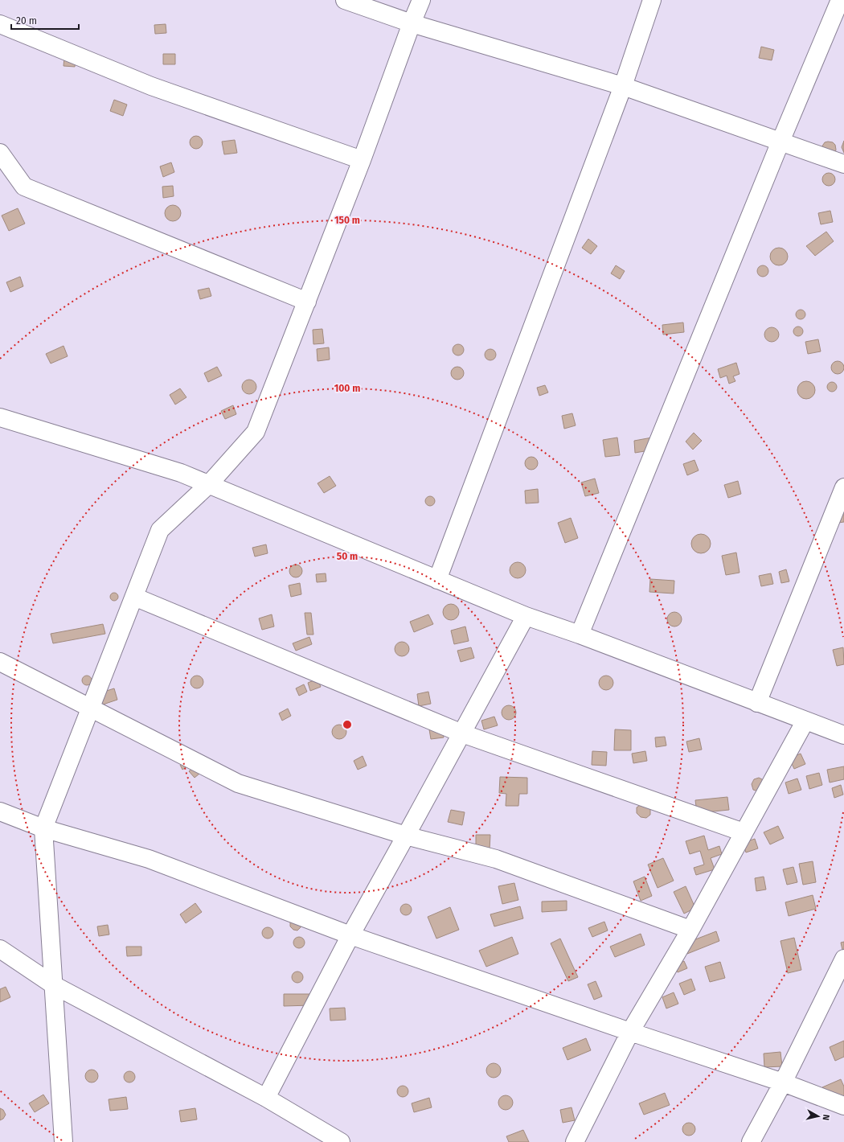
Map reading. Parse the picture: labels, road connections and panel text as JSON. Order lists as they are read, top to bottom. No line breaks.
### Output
{"scale_bar":"20 m","north":"right","rings":["150 m","100 m","50 m"]}
